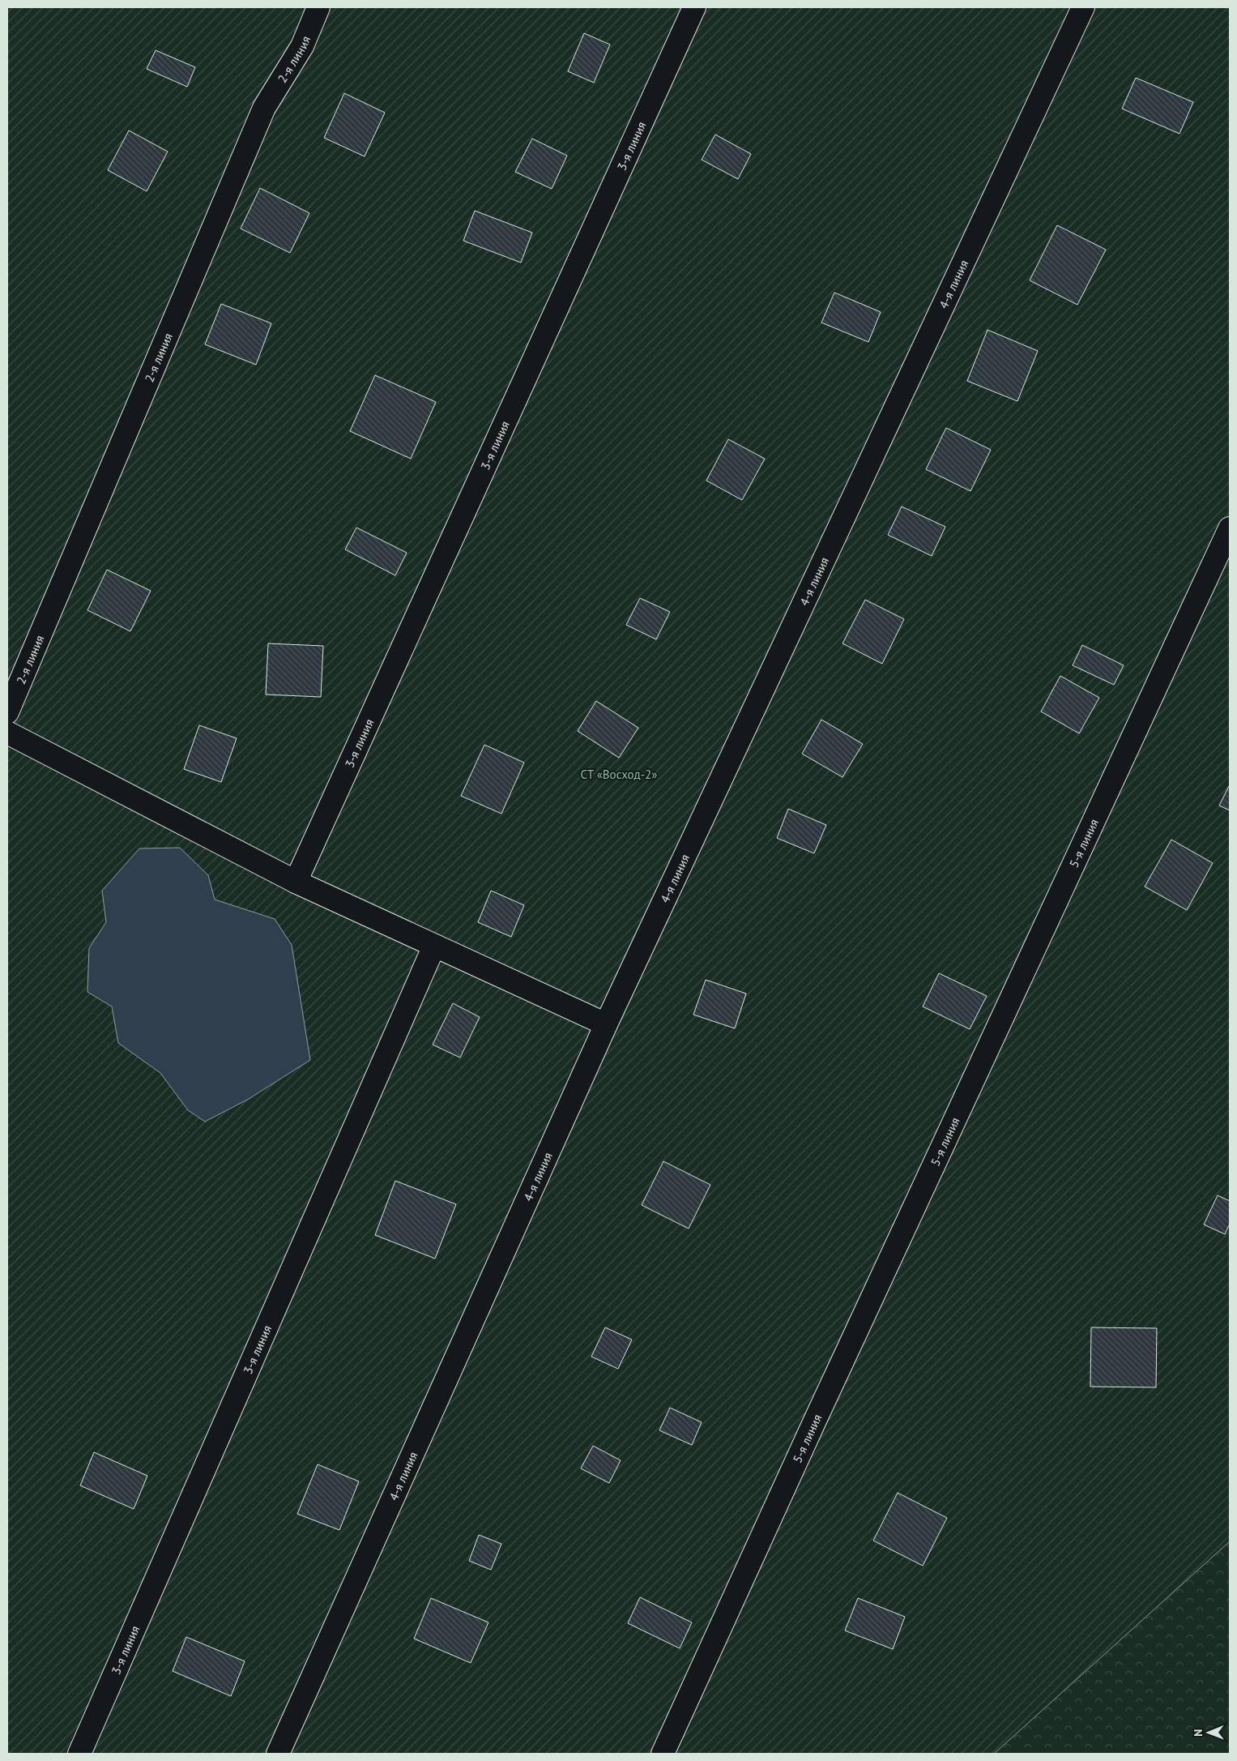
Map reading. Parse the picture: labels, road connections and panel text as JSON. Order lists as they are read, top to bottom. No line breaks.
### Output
{"streets":{"street":["2-я линия","3-я линия","4-я линия","5-я линия"]},"parks":["СТ «Восход-2»"],"north":"left"}
